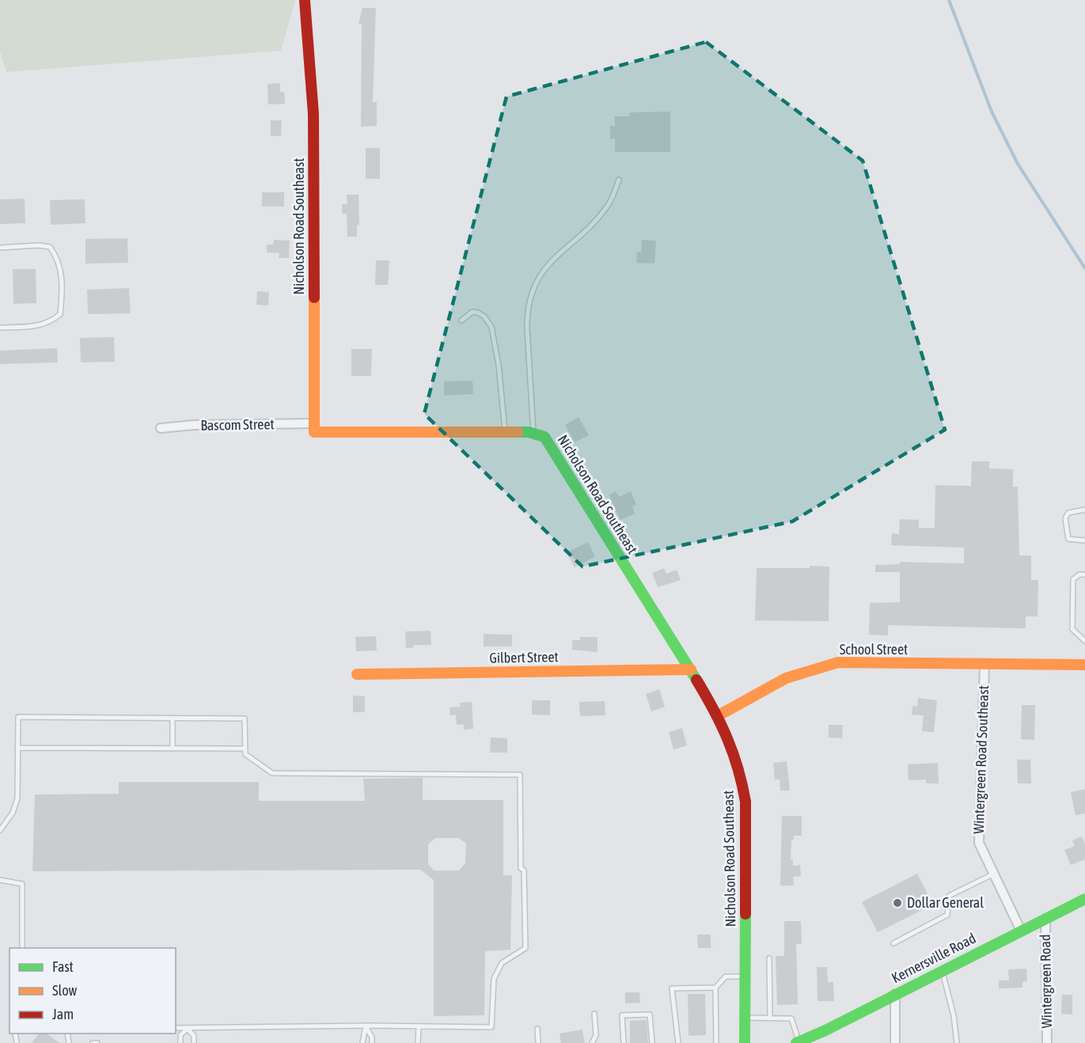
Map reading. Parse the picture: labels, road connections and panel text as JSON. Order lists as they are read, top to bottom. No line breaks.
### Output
{"streets":{"street":["Nicholson Road Southeast","Bascom Street","School Street","Gilbert Street","Wintergreen Road Southeast","Kernersville Road","Wintergreen Road"]},"crossings":[["Nicholson Road Southeast","Bascom Street"],["Nicholson Road Southeast","School Street"],["Nicholson Road Southeast","Gilbert Street"],["School Street","Wintergreen Road Southeast"],["Wintergreen Road Southeast","Kernersville Road"],["Kernersville Road","Wintergreen Road"]],"places":["Dollar General"],"legend":["Fast","Slow","Jam"]}
